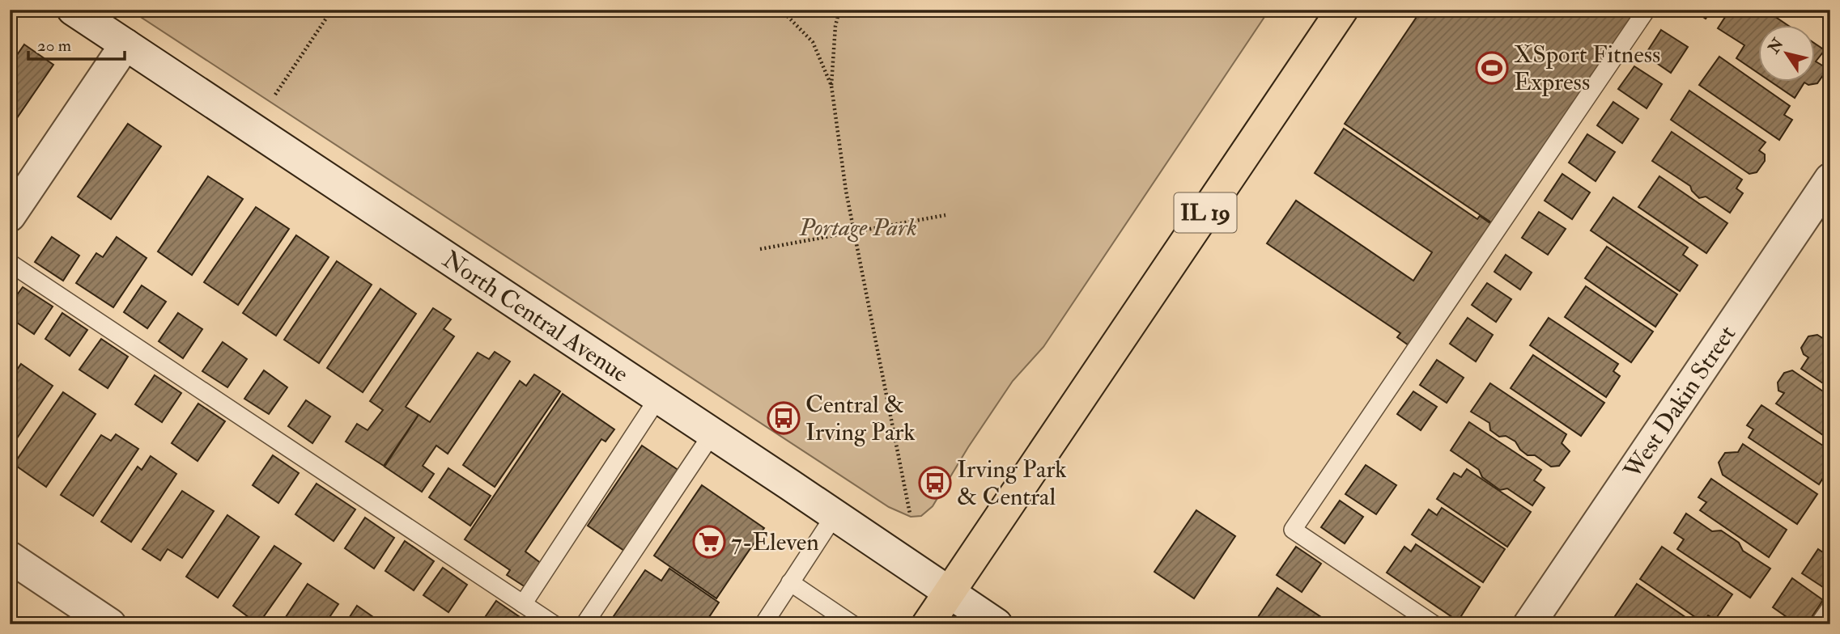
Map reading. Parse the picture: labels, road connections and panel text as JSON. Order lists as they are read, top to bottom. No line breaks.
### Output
{"streets":{"main road":["IL 19","North Central Avenue","West Dakin Street"]},"crossings":[["IL 19","North Central Avenue"]],"parks":["Portage Park"],"places":{"sports":["XSport Fitness Express"],"bus stop":["Central & Irving Park","Irving Park & Central"],"supermarket":["7-Eleven"]},"scale_bar":"20 m","north":"top left"}
